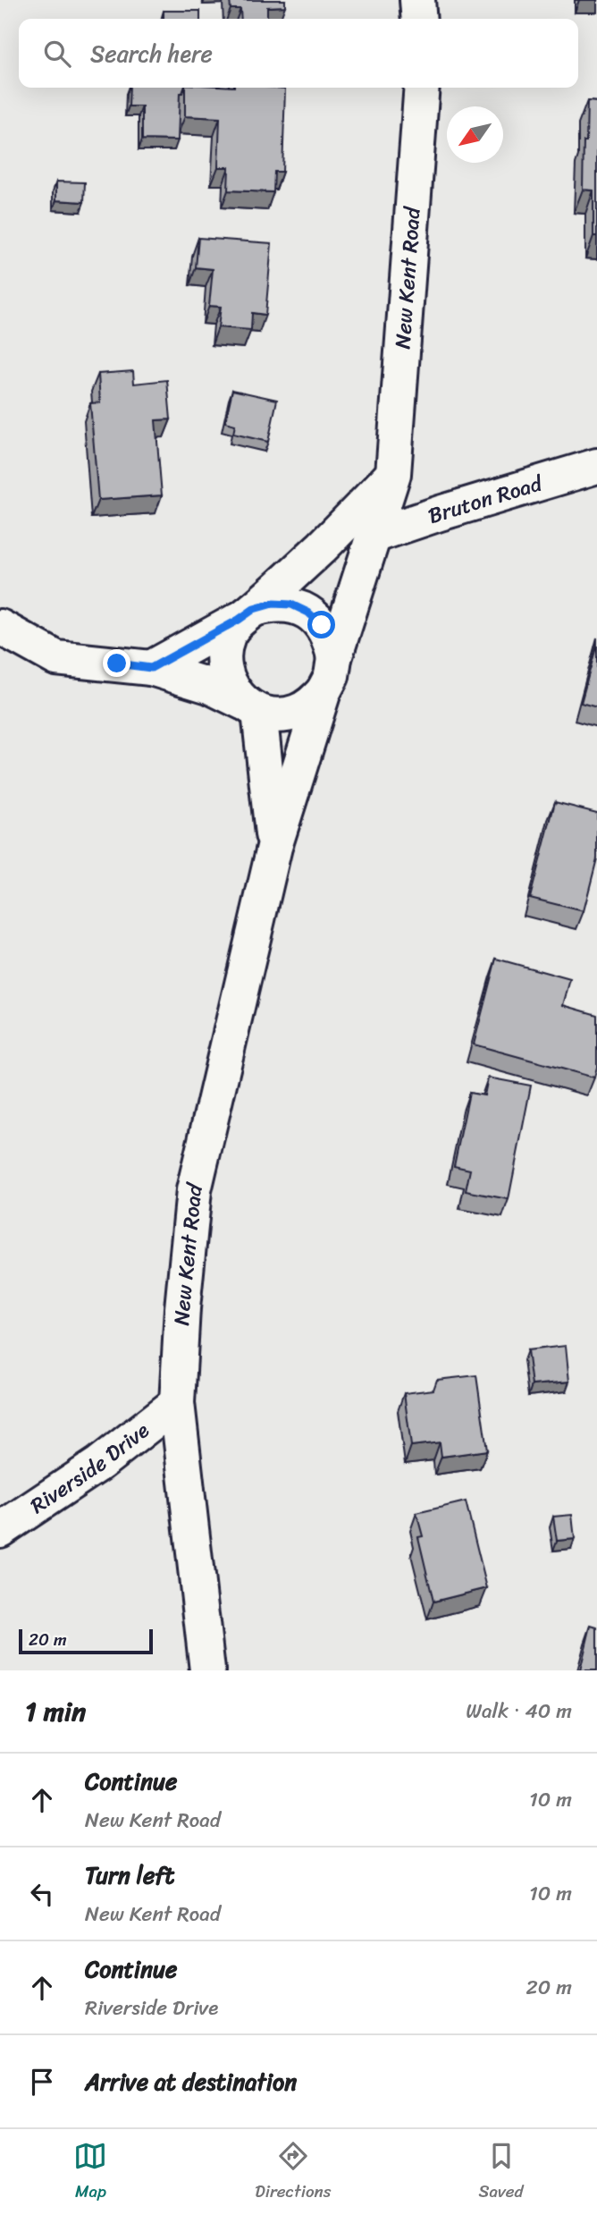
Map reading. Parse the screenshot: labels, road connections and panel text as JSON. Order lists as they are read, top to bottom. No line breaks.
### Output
{"streets":{"street":["New Kent Road","Bruton Road","Riverside Drive"]},"crossings":[["New Kent Road","Bruton Road"],["New Kent Road","Riverside Drive"]],"scale_bar":"20 m","north":"bottom left","page":{"search":"Search here","scale":"20 m","heading":["1 min","Walk · 40 m"],"list":[["Continue","New Kent Road","10 m"],["Turn left","New Kent Road","10 m"],["Continue","Riverside Drive","20 m"],"Arrive at destination"],"nav":["Map","Directions","Saved"]}}
